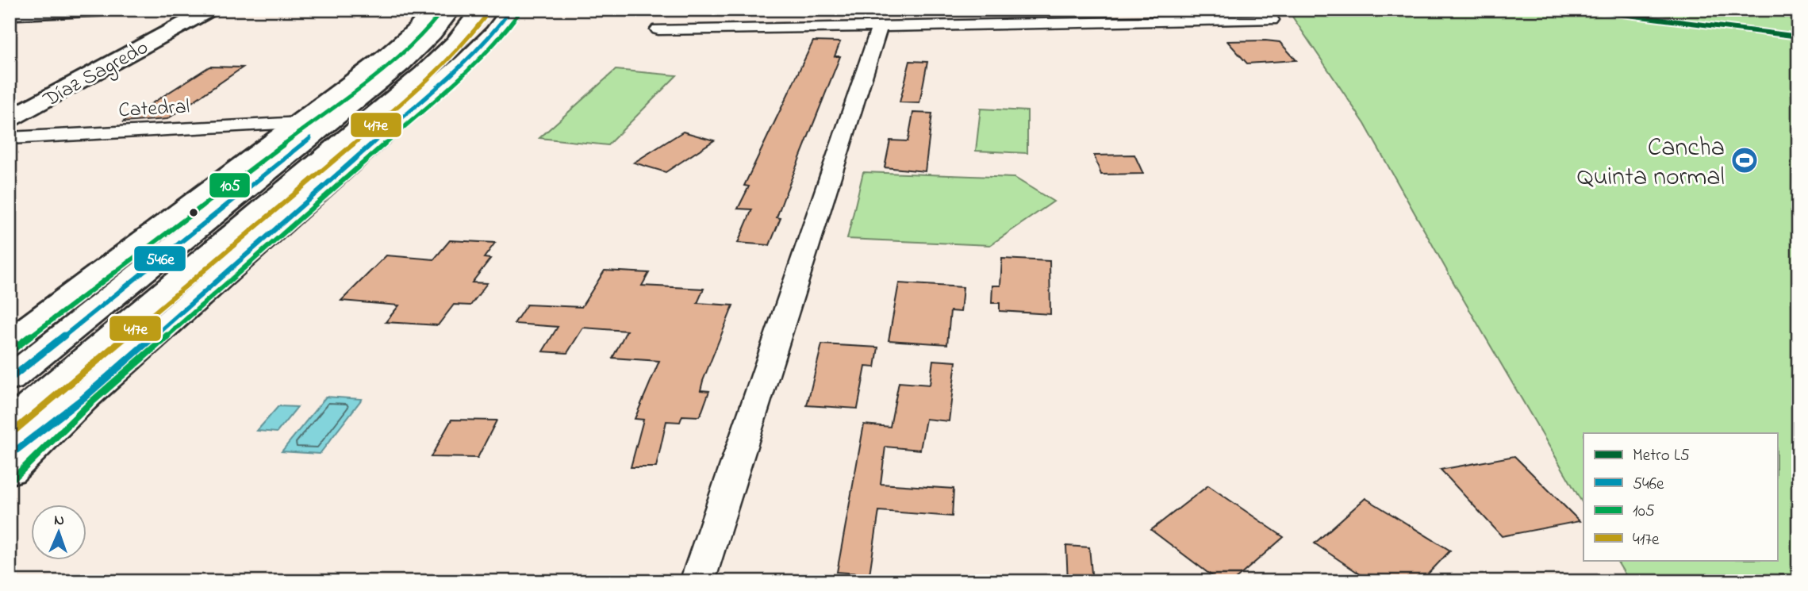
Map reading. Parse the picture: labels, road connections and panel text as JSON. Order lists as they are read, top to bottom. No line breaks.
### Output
{"streets":{"main road":["Díaz Sagredo"],"street":["Catedral"]},"places":{"sports":["Cancha Quinta normal"]},"lines":["metro line L5","transit line 546e","transit line 105","transit line 417e"],"legend":["Metro L5","546e","105","417e"],"north":"top"}
